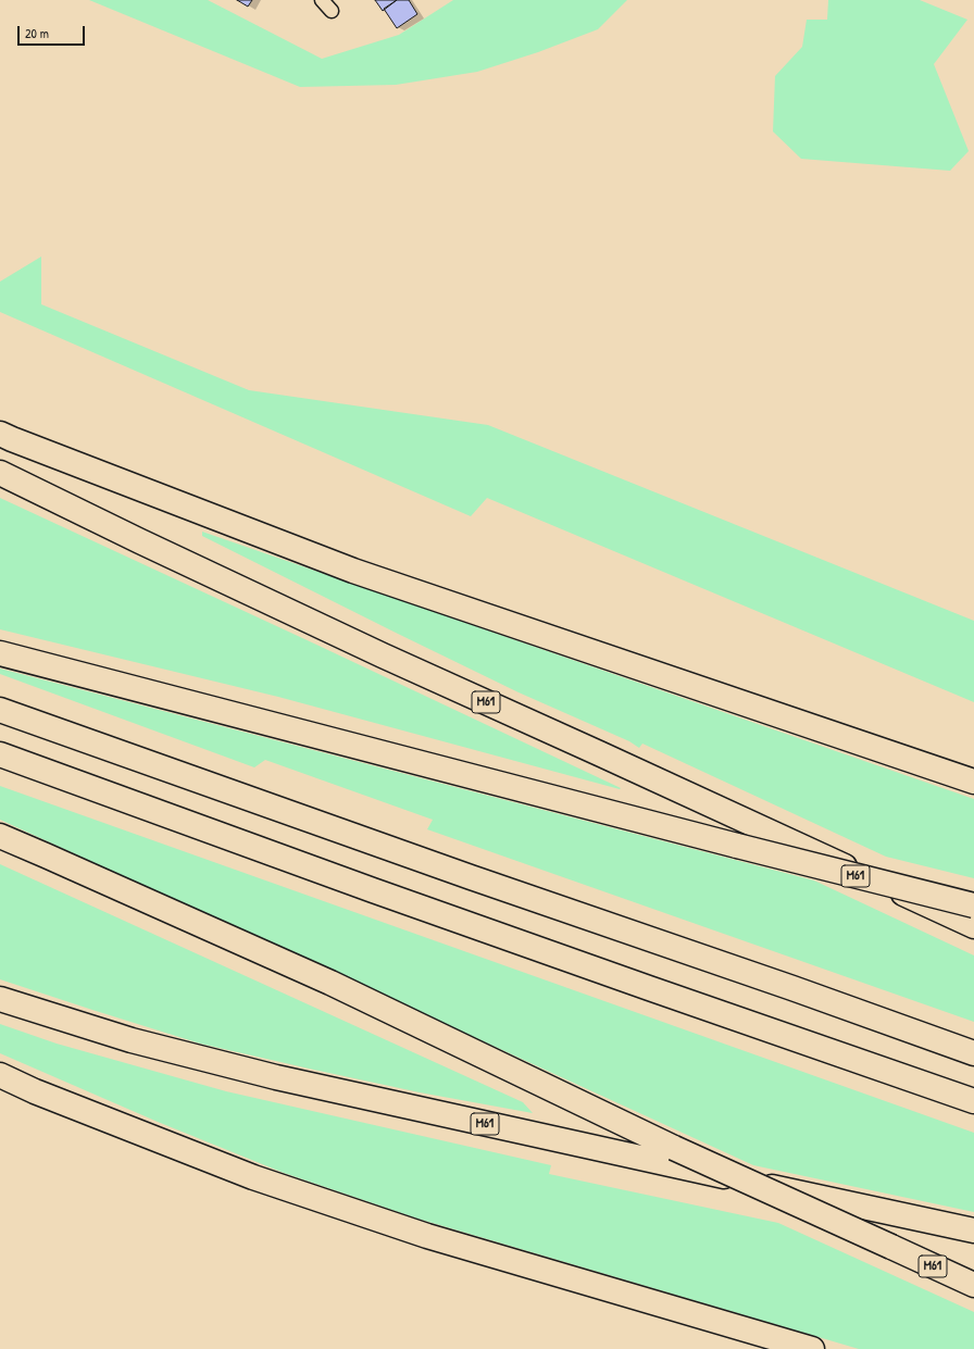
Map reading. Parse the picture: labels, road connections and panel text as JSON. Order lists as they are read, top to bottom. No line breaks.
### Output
{"streets":{"highway":["M61"]},"scale_bar":"20 m"}
